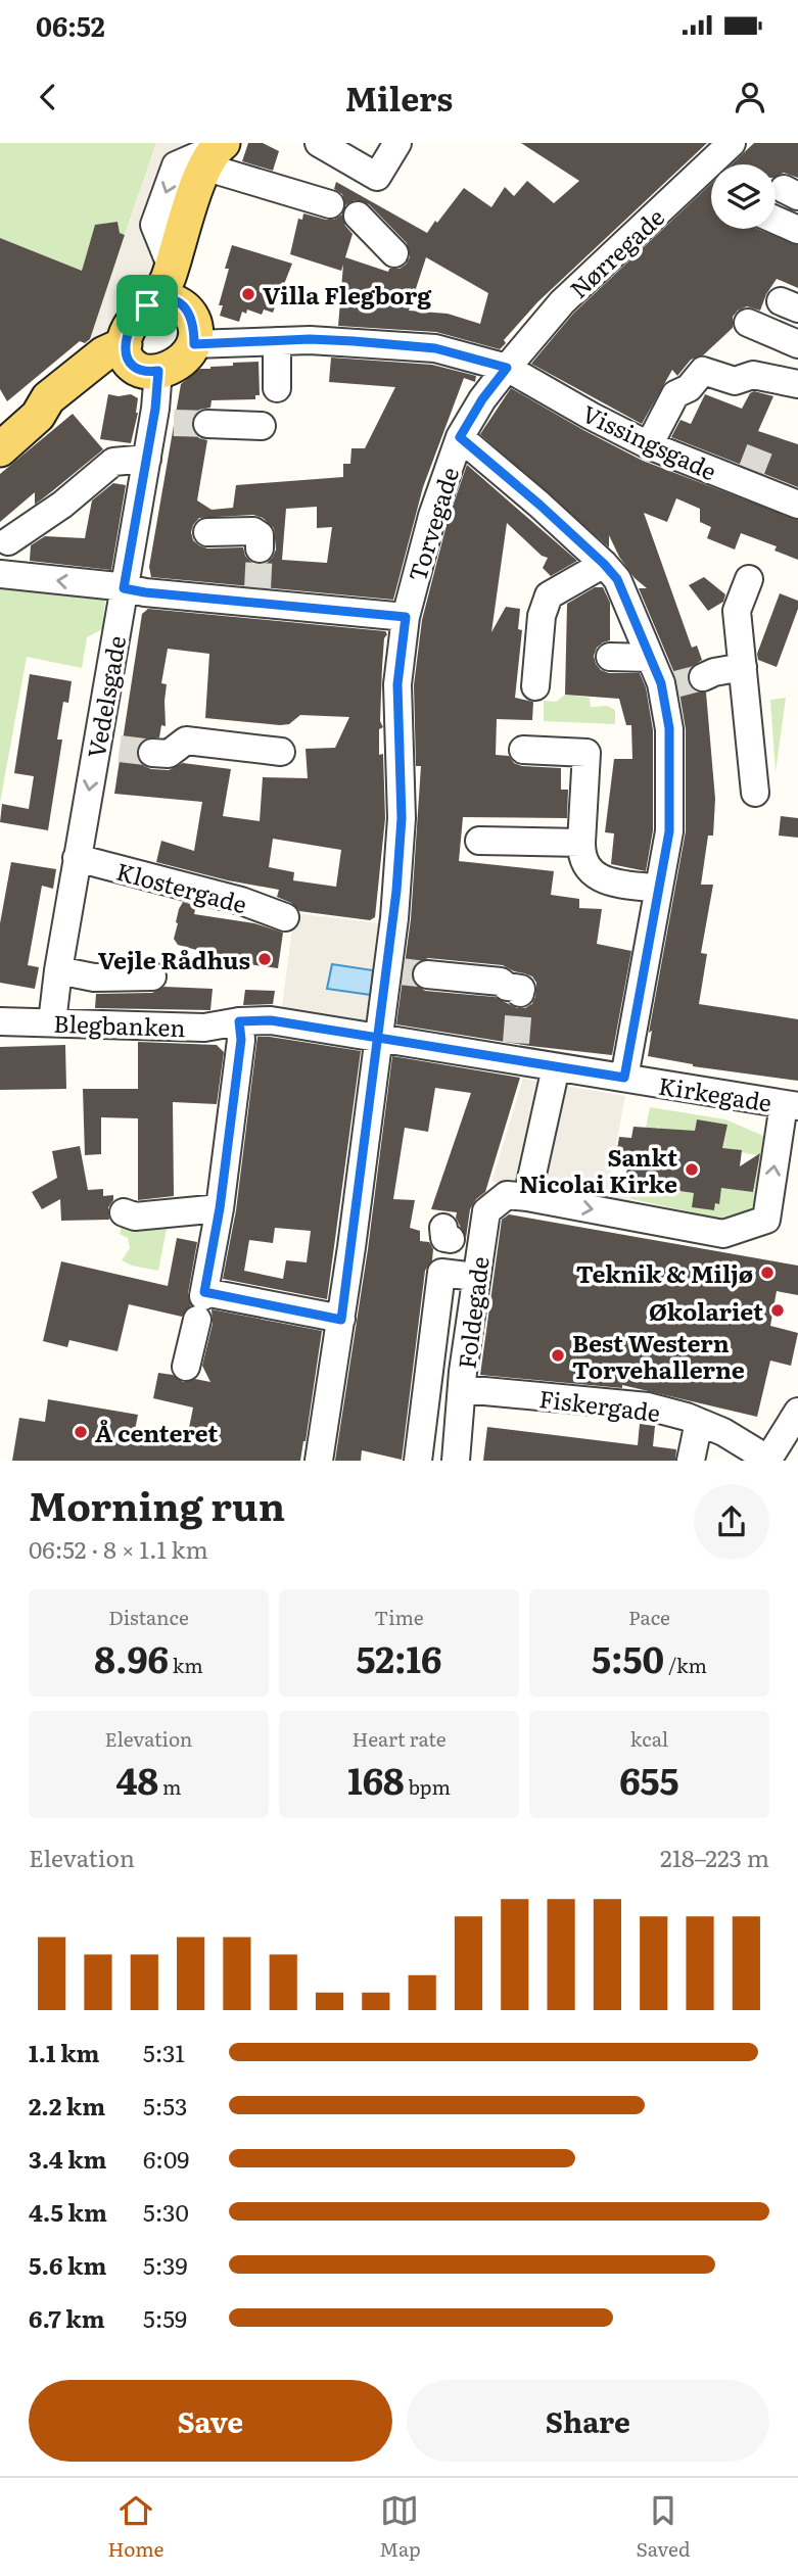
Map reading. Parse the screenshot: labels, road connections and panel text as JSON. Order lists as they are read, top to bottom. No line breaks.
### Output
{"streets":{"street":["Nørregade","Vissingsgade","Torvegade","Vedelsgade","Klostergade","Blegbanken","Kirkegade","Foldegade","Fiskergade"]},"crossings":[["Nørregade","Vissingsgade"],["Nørregade","Torvegade"],["Vissingsgade","Torvegade"],["Vissingsgade","Vedelsgade"],["Torvegade","Blegbanken"],["Torvegade","Kirkegade"],["Vedelsgade","Klostergade"],["Vedelsgade","Blegbanken"],["Blegbanken","Kirkegade"],["Foldegade","Fiskergade"]],"one_way":["Vedelsgade"],"places":["Villa Flegborg","Vejle Rådhus","Sankt Nicolai Kirke","Teknik & Miljø","Økolariet","Best Western Torvehallerne","Å centeret"],"page":{"status":"06:52","header":"Milers","heading":["Morning run","06:52 · 8 × 1.1 km"],"stats":[["Distance","8.96 km"],["Time","52:16"],["Pace","5:50 /km"],["Elevation","48 m"],["Heart rate","168 bpm"],["kcal","655"]],"chart":["Elevation","218–223 m"],"list":[{"name":"1.1 km","note":"5:31"},{"name":"2.2 km","note":"5:53"},{"name":"3.4 km","note":"6:09"},{"name":"4.5 km","note":"5:30"},{"name":"5.6 km","note":"5:39"},{"name":"6.7 km","note":"5:59"}],"buttons":["Save","Share"],"tabs":["Home","Map","Saved"]}}
